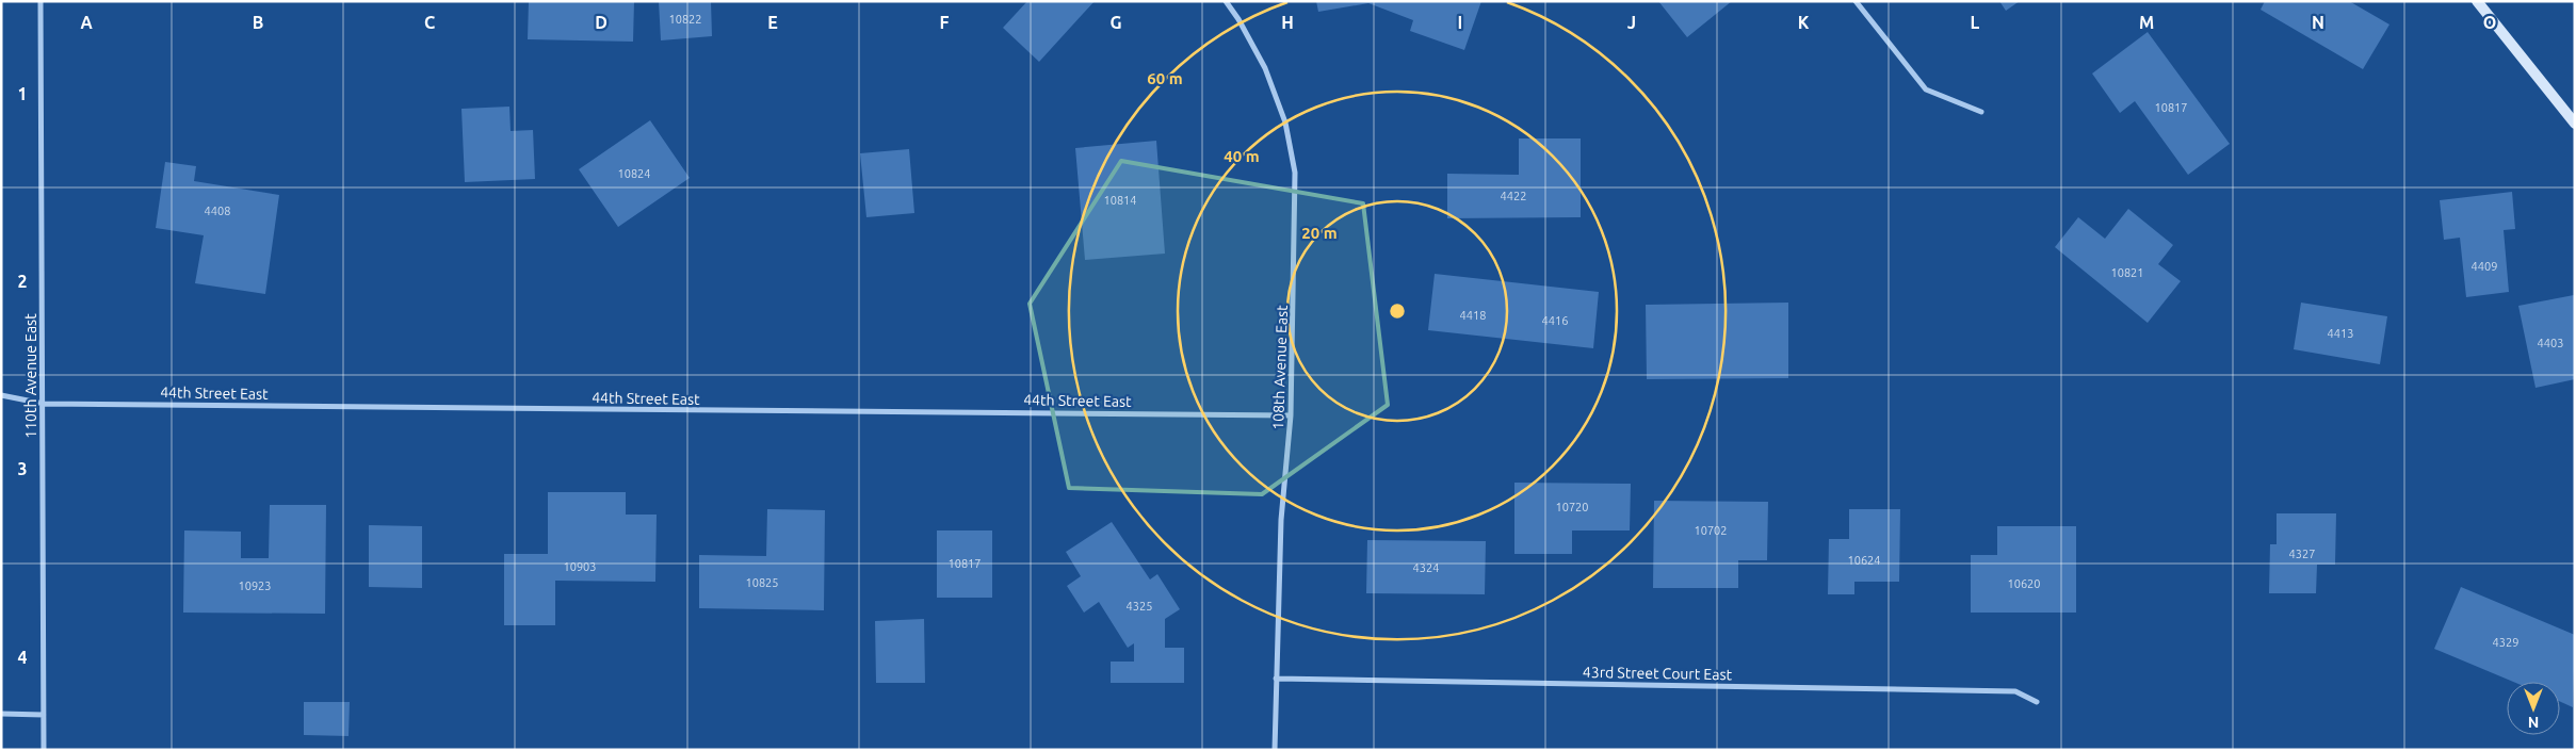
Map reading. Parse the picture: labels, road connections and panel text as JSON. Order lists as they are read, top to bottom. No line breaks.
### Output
{"streets":{"street":["108th Avenue East","110th Avenue East","44th Street East","43rd Street Court East"]},"crossings":[["108th Avenue East","44th Street East"],["108th Avenue East","43rd Street Court East"],["110th Avenue East","44th Street East"]],"house_numbers":["10822","10817","10824","4422","10814","4408","4409","10821","4418","4416","4413","4403","10720","10702","4327","10624","10817","10903","4324","10825","10620","10923","4325","4329"],"north":"bottom","grid":{"columns":["A","B","C","D","E","F","G","H","I","J","K","L","M","N","O"],"rows":["1","2","3","4"]},"rings":["60 m","40 m","20 m"]}
